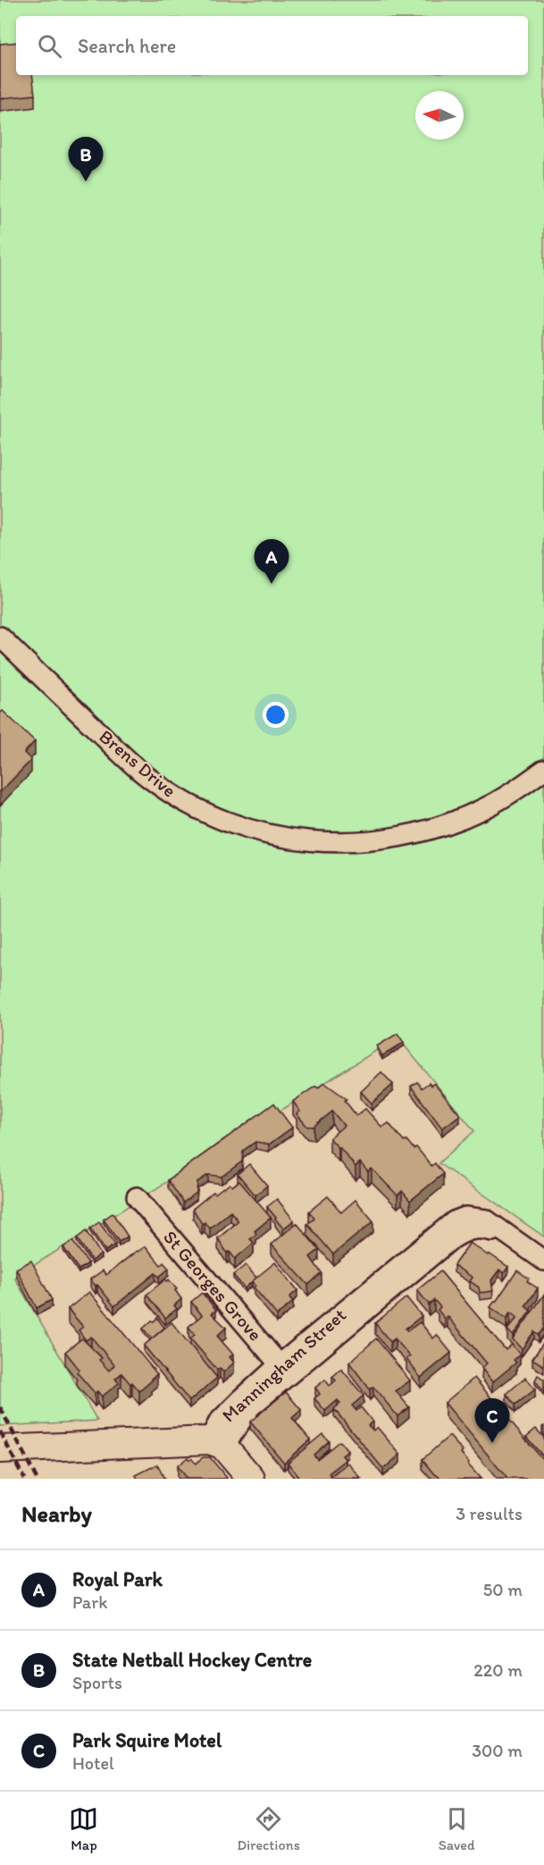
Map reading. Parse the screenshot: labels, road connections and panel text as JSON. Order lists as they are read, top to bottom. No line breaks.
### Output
{"streets":{"street":["Brens Drive","St Georges Grove","Manningham Street"]},"crossings":[["St Georges Grove","Manningham Street"]],"north":"left","page":{"search":"Search here","pins":["B","A","C"],"heading":["Nearby","3 results"],"list":[{"mark":"A","name":"Royal Park","note":"Park","value":"50 m"},{"mark":"B","name":"State Netball Hockey Centre","note":"Sports","value":"220 m"},{"mark":"C","name":"Park Squire Motel","note":"Hotel","value":"300 m"}],"nav":["Map","Directions","Saved"]}}
